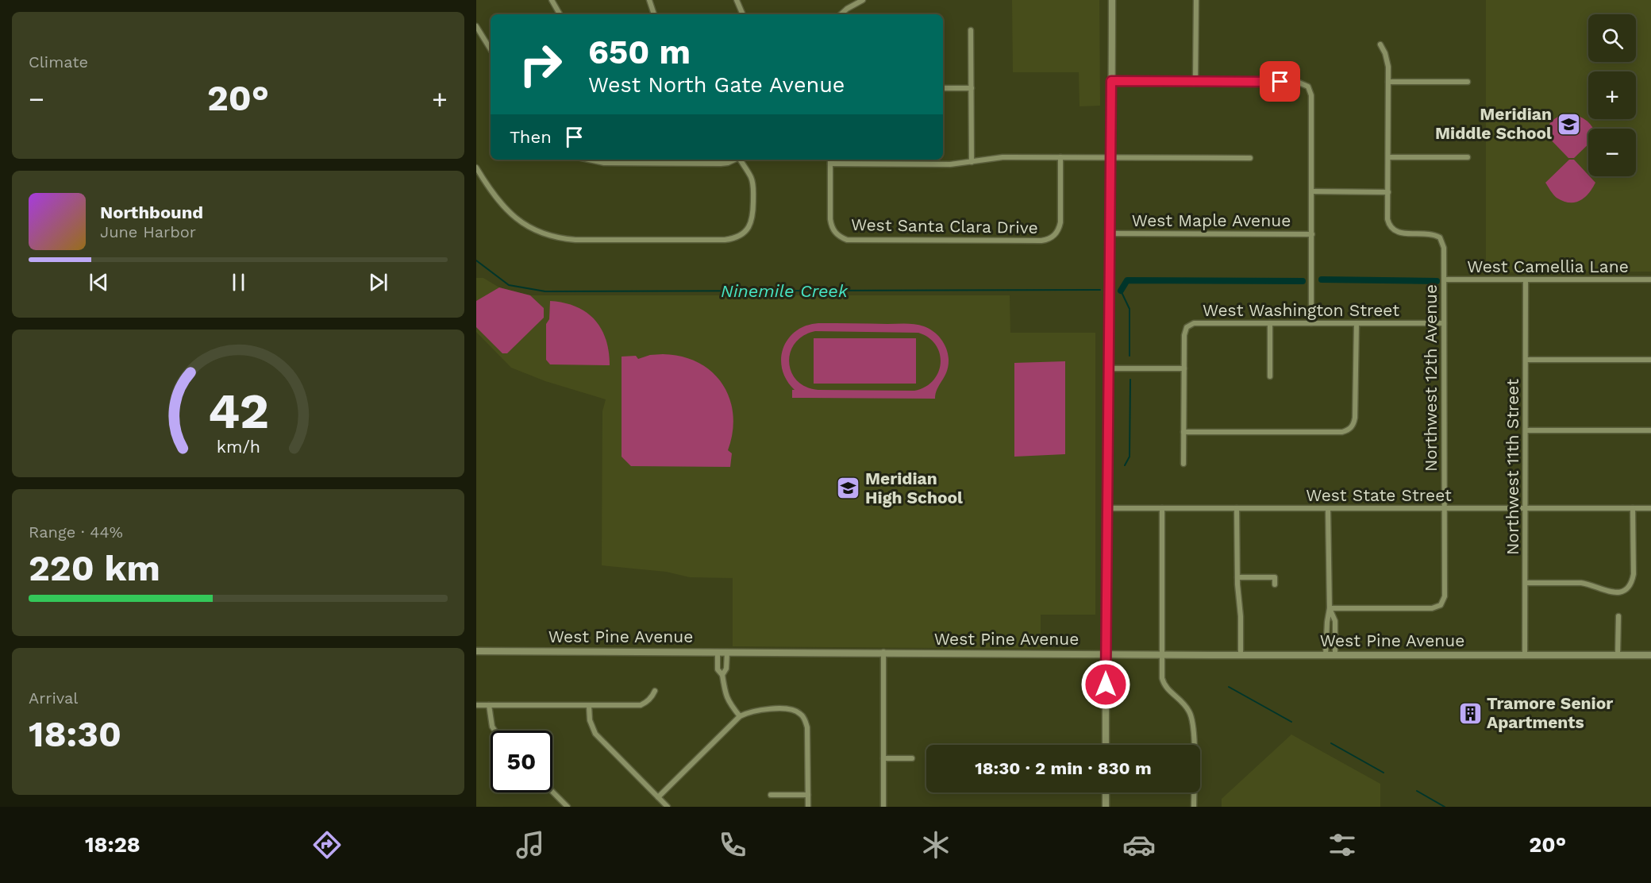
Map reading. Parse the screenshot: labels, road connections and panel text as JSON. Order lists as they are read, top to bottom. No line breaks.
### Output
{"streets":{"street":["West Maple Avenue","West Santa Clara Drive","West Camellia Lane","West Washington Street","Northwest 12th Avenue","Northwest 11th Street","West State Street","West Pine Avenue"]},"crossings":[["West Camellia Lane","Northwest 12th Avenue"],["West Camellia Lane","Northwest 11th Street"],["West Washington Street","Northwest 12th Avenue"],["Northwest 12th Avenue","West State Street"],["Northwest 11th Street","West State Street"],["Northwest 11th Street","West Pine Avenue"]],"water":["Ninemile Creek"],"places":{"school or university":["Meridian Middle School","Meridian High School"],"building":["Tramore Senior Apartments"]},"page":{"tile":["Climate",["Range · 44%","220 km"],["Arrival","18:30"]],"map_buttons":["+","−"],"turn":["650 m","West North Gate Avenue"],"heat":["−","20°","+"],"then":"Then","song":["Northbound","June Harbor"],"limit":"50","trip":"18:30 · 2 min · 830 m","tabs":["18:28","20°"],"gauge":["42","km/h"]}}
